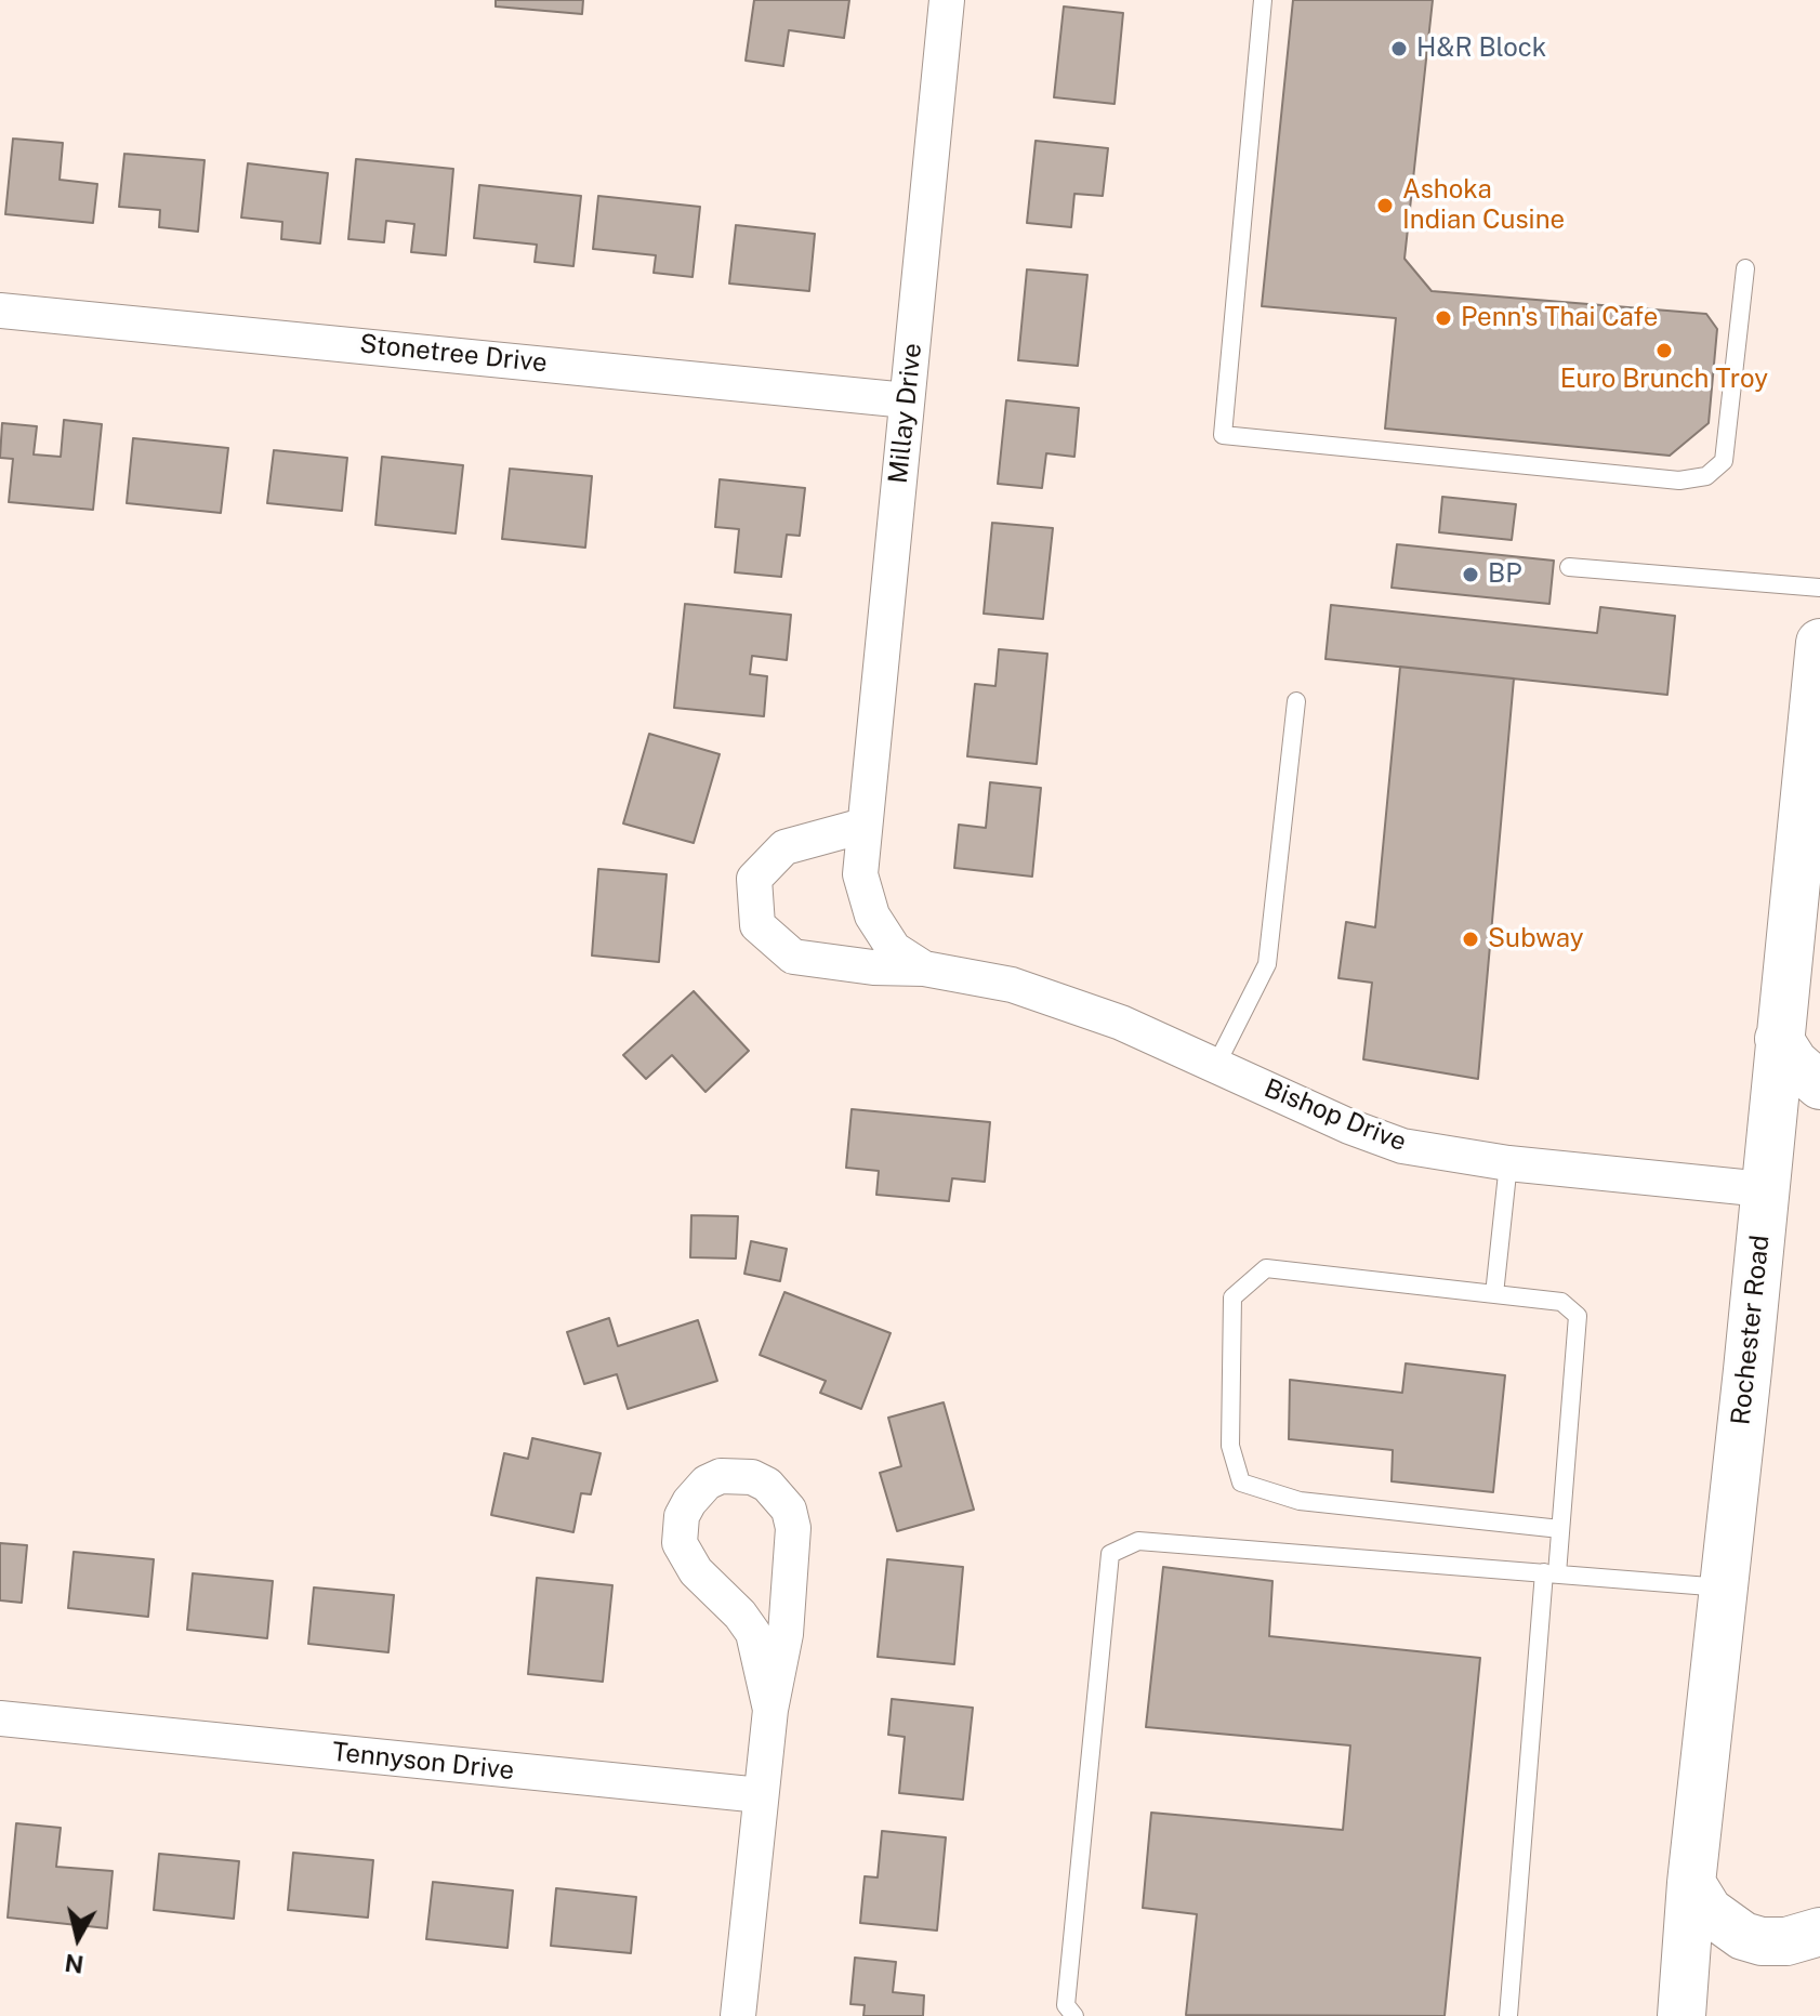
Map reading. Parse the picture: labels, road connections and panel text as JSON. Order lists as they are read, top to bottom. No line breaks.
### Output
{"streets":{"main road":["Rochester Road"],"street":["Stonetree Drive","Millay Drive","Bishop Drive","Tennyson Drive"]},"crossings":[["Stonetree Drive","Millay Drive"],["Millay Drive","Bishop Drive"],["Bishop Drive","Rochester Road"]],"places":["H&R Block","Ashoka Indian Cusine","Penn's Thai Cafe","Euro Brunch Troy","BP","Subway"],"north":"bottom"}
